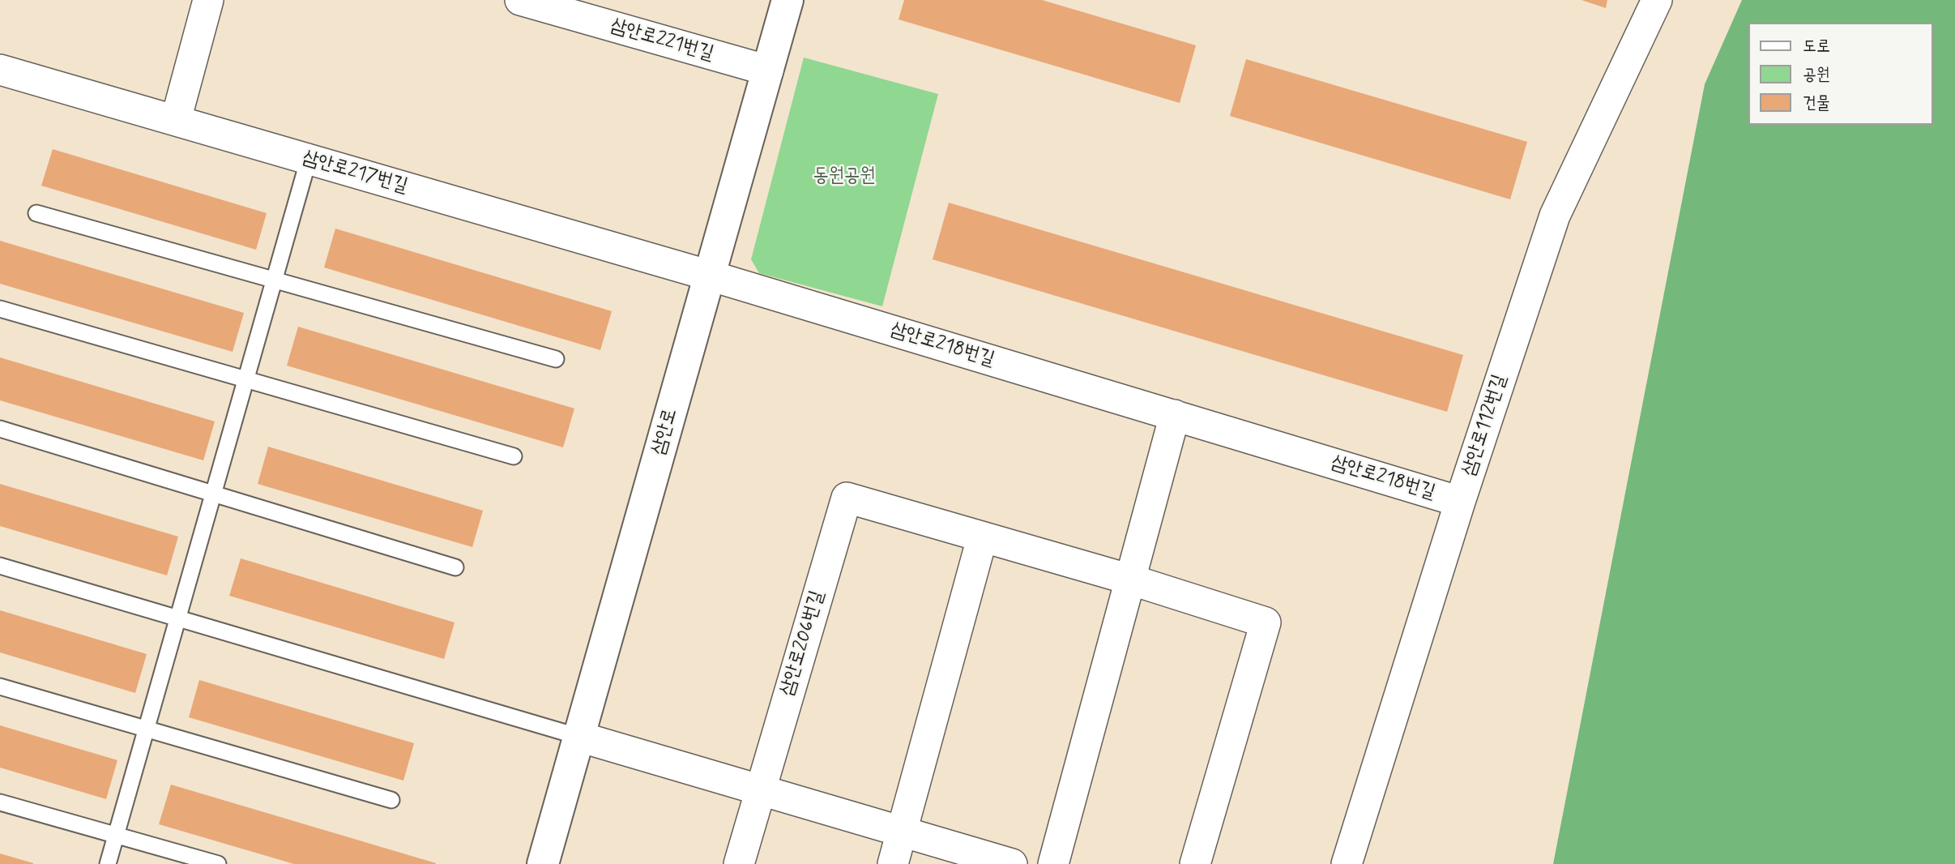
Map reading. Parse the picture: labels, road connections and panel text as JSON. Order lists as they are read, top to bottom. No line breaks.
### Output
{"streets":{"main road":["삼안로"],"street":["삼안로221번길","삼안로217번길","삼안로218번길","삼안로112번길","삼안로206번길"]},"crossings":[["삼안로221번길","삼안로"],["삼안로217번길","삼안로218번길"],["삼안로217번길","삼안로"],["삼안로218번길","삼안로112번길"],["삼안로218번길","삼안로"]],"parks":["동원공원"],"legend":["도로","공원","건물"]}
